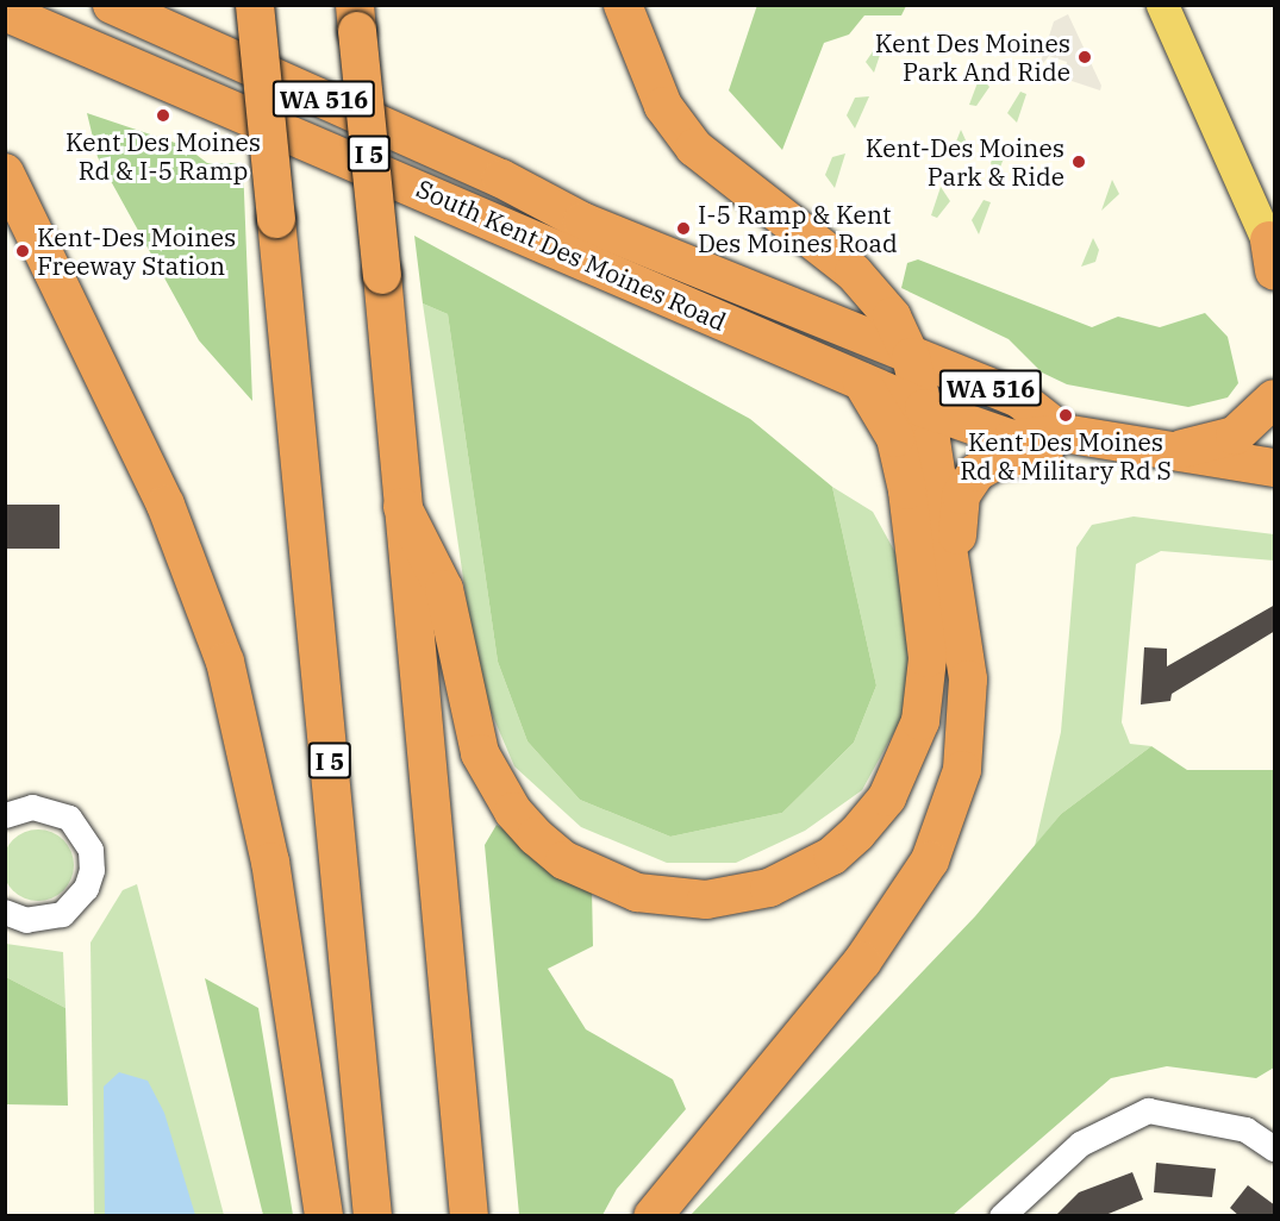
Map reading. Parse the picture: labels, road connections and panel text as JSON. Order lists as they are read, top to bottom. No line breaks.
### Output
{"streets":{"highway":["WA 516","I 5","South Kent Des Moines Road"]},"places":["Kent Des Moines Park And Ride","Kent Des Moines Rd & I-5 Ramp","Kent-Des Moines Park & Ride","I-5 Ramp & Kent Des Moines Road","Kent-Des Moines Freeway Station","Kent Des Moines Rd & Military Rd S"]}
